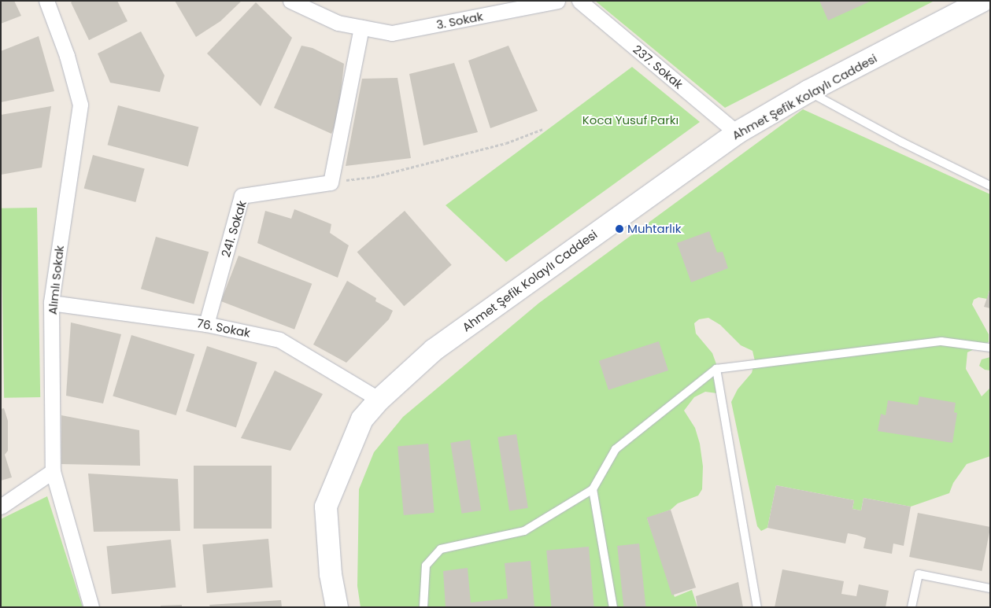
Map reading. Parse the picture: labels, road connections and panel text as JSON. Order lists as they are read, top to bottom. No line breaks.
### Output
{"streets":{"main road":["Ahmet Şefik Kolaylı Caddesi"],"street":["3. Sokak","237. Sokak","241. Sokak","Alımlı Sokak","76. Sokak"]},"crossings":[["237. Sokak","Ahmet Şefik Kolaylı Caddesi"],["Ahmet Şefik Kolaylı Caddesi","76. Sokak"],["241. Sokak","76. Sokak"],["Alımlı Sokak","76. Sokak"]],"parks":["Koca Yusuf Parkı"],"places":["Muhtarlık"]}
